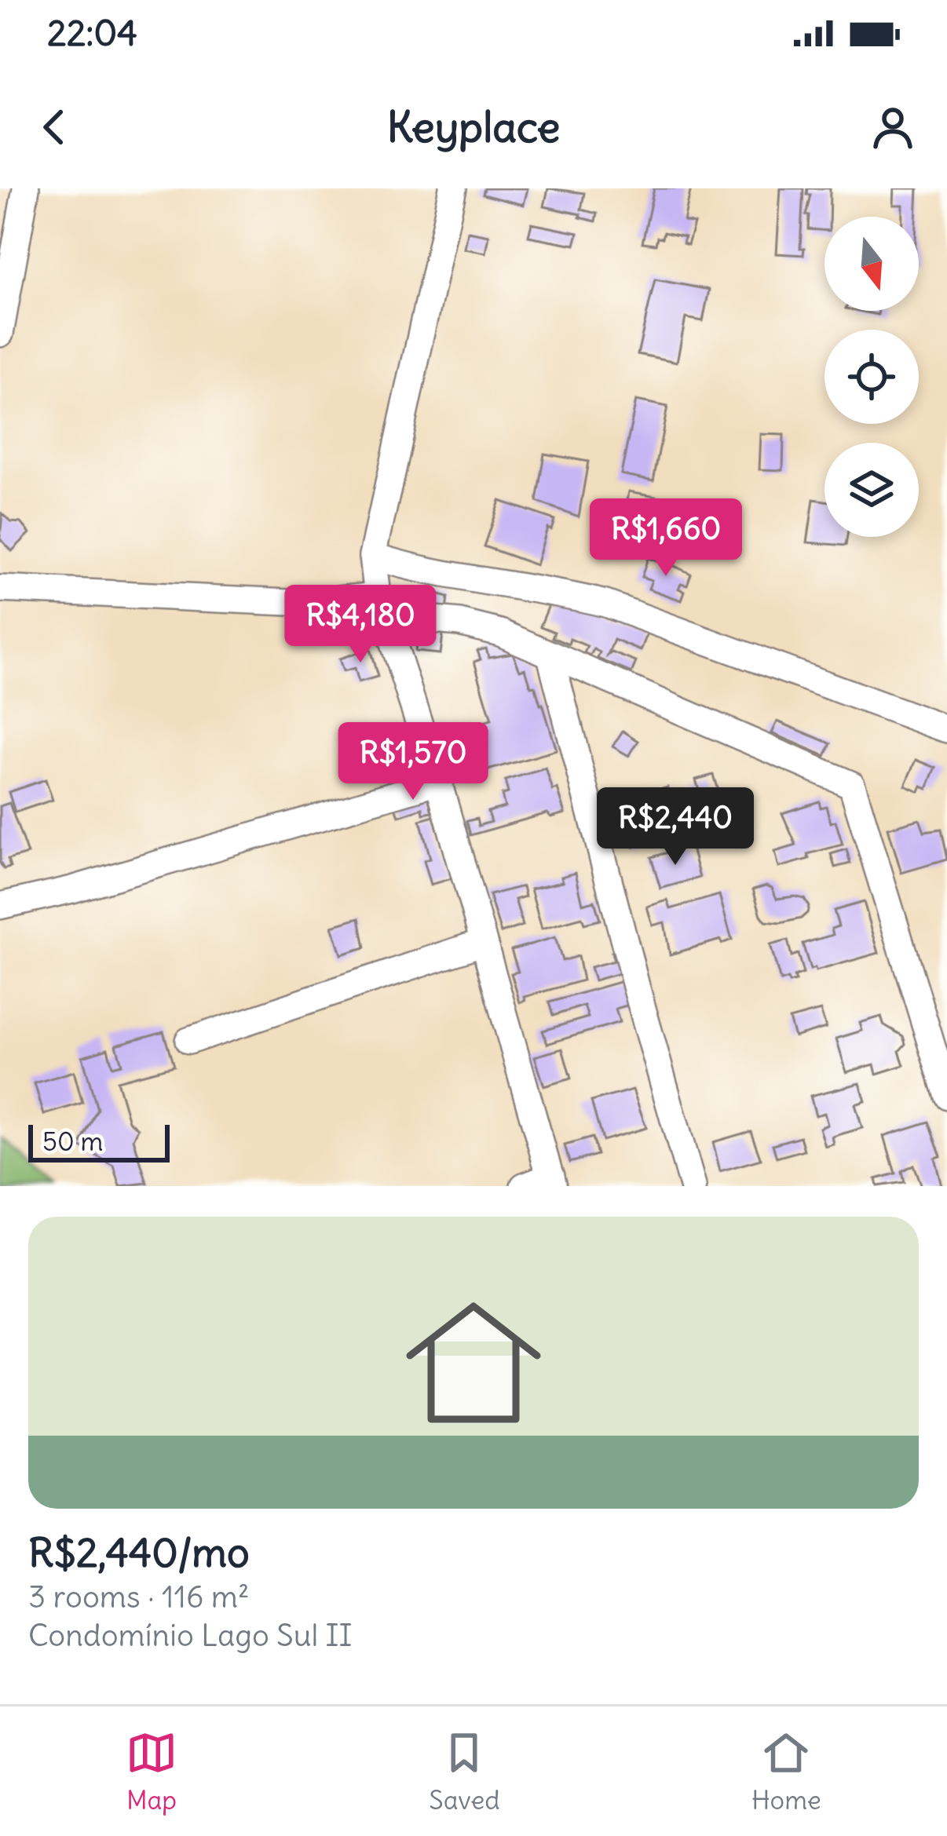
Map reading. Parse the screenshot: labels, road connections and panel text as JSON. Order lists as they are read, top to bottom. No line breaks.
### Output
{"scale_bar":"50 m","north":"bottom","page":{"status":"22:04","header":"Keyplace","price":["R$1,660","R$4,180","R$1,570","R$2,440"],"scale":"50 m","list":[{"name":"R$2,440/mo","note":"3 rooms · 116 m² · Condomínio Lago Sul II"}],"tabs":["Map","Saved","Home"]}}
